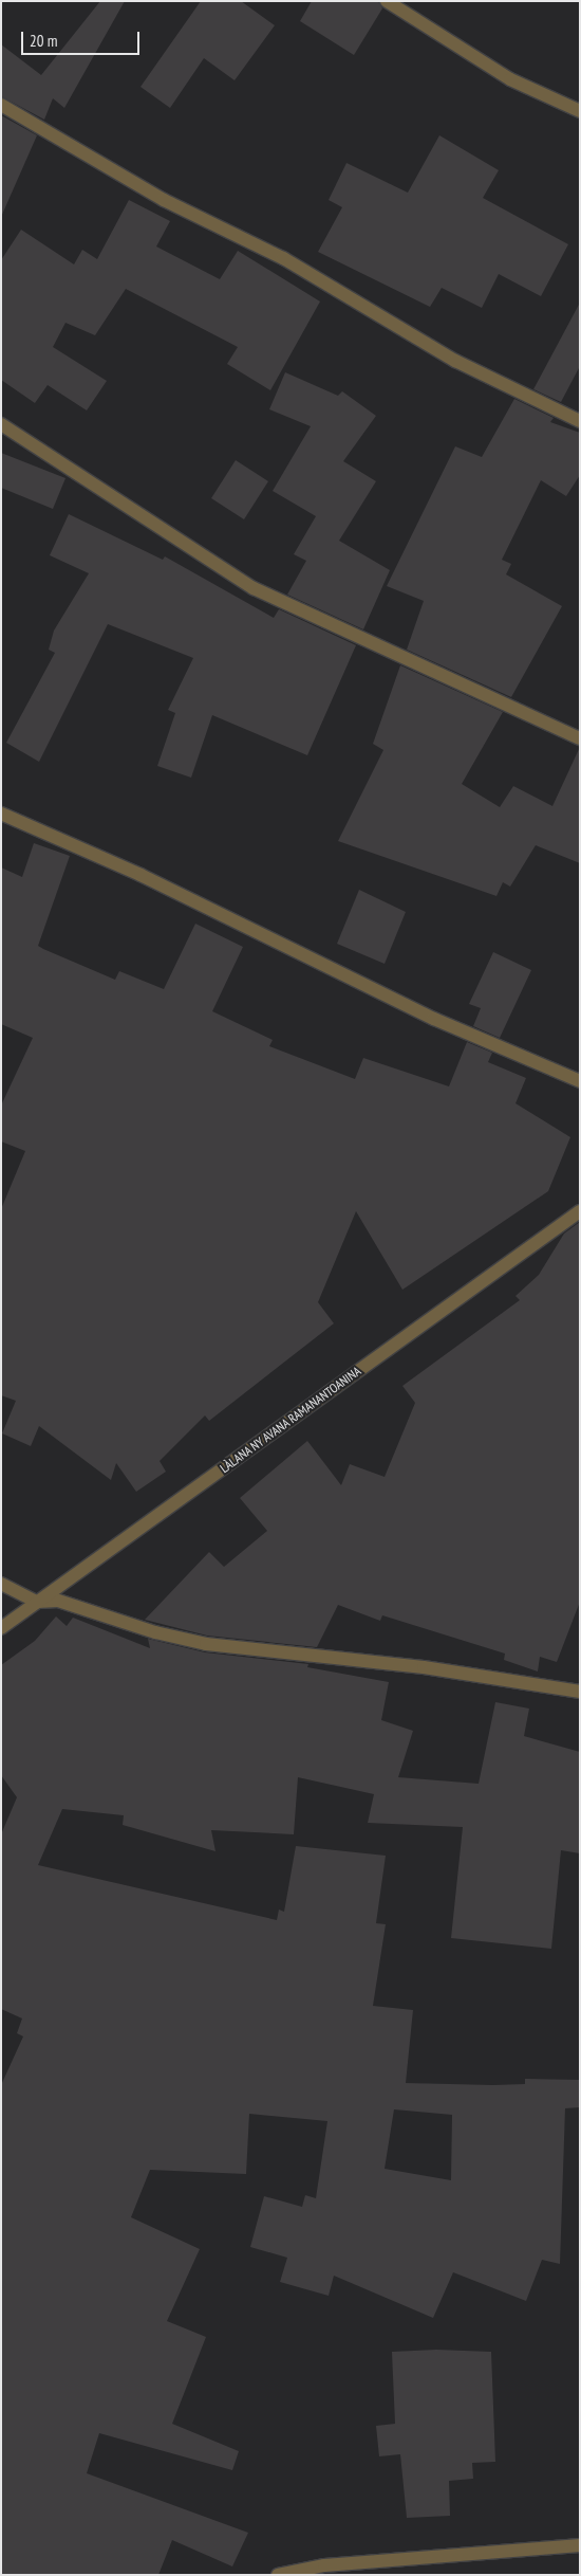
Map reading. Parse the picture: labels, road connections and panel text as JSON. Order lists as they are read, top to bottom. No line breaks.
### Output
{"streets":{"street":["LÀLANA NY AVANA RAMANANTOANINA"]},"scale_bar":"20 m"}
